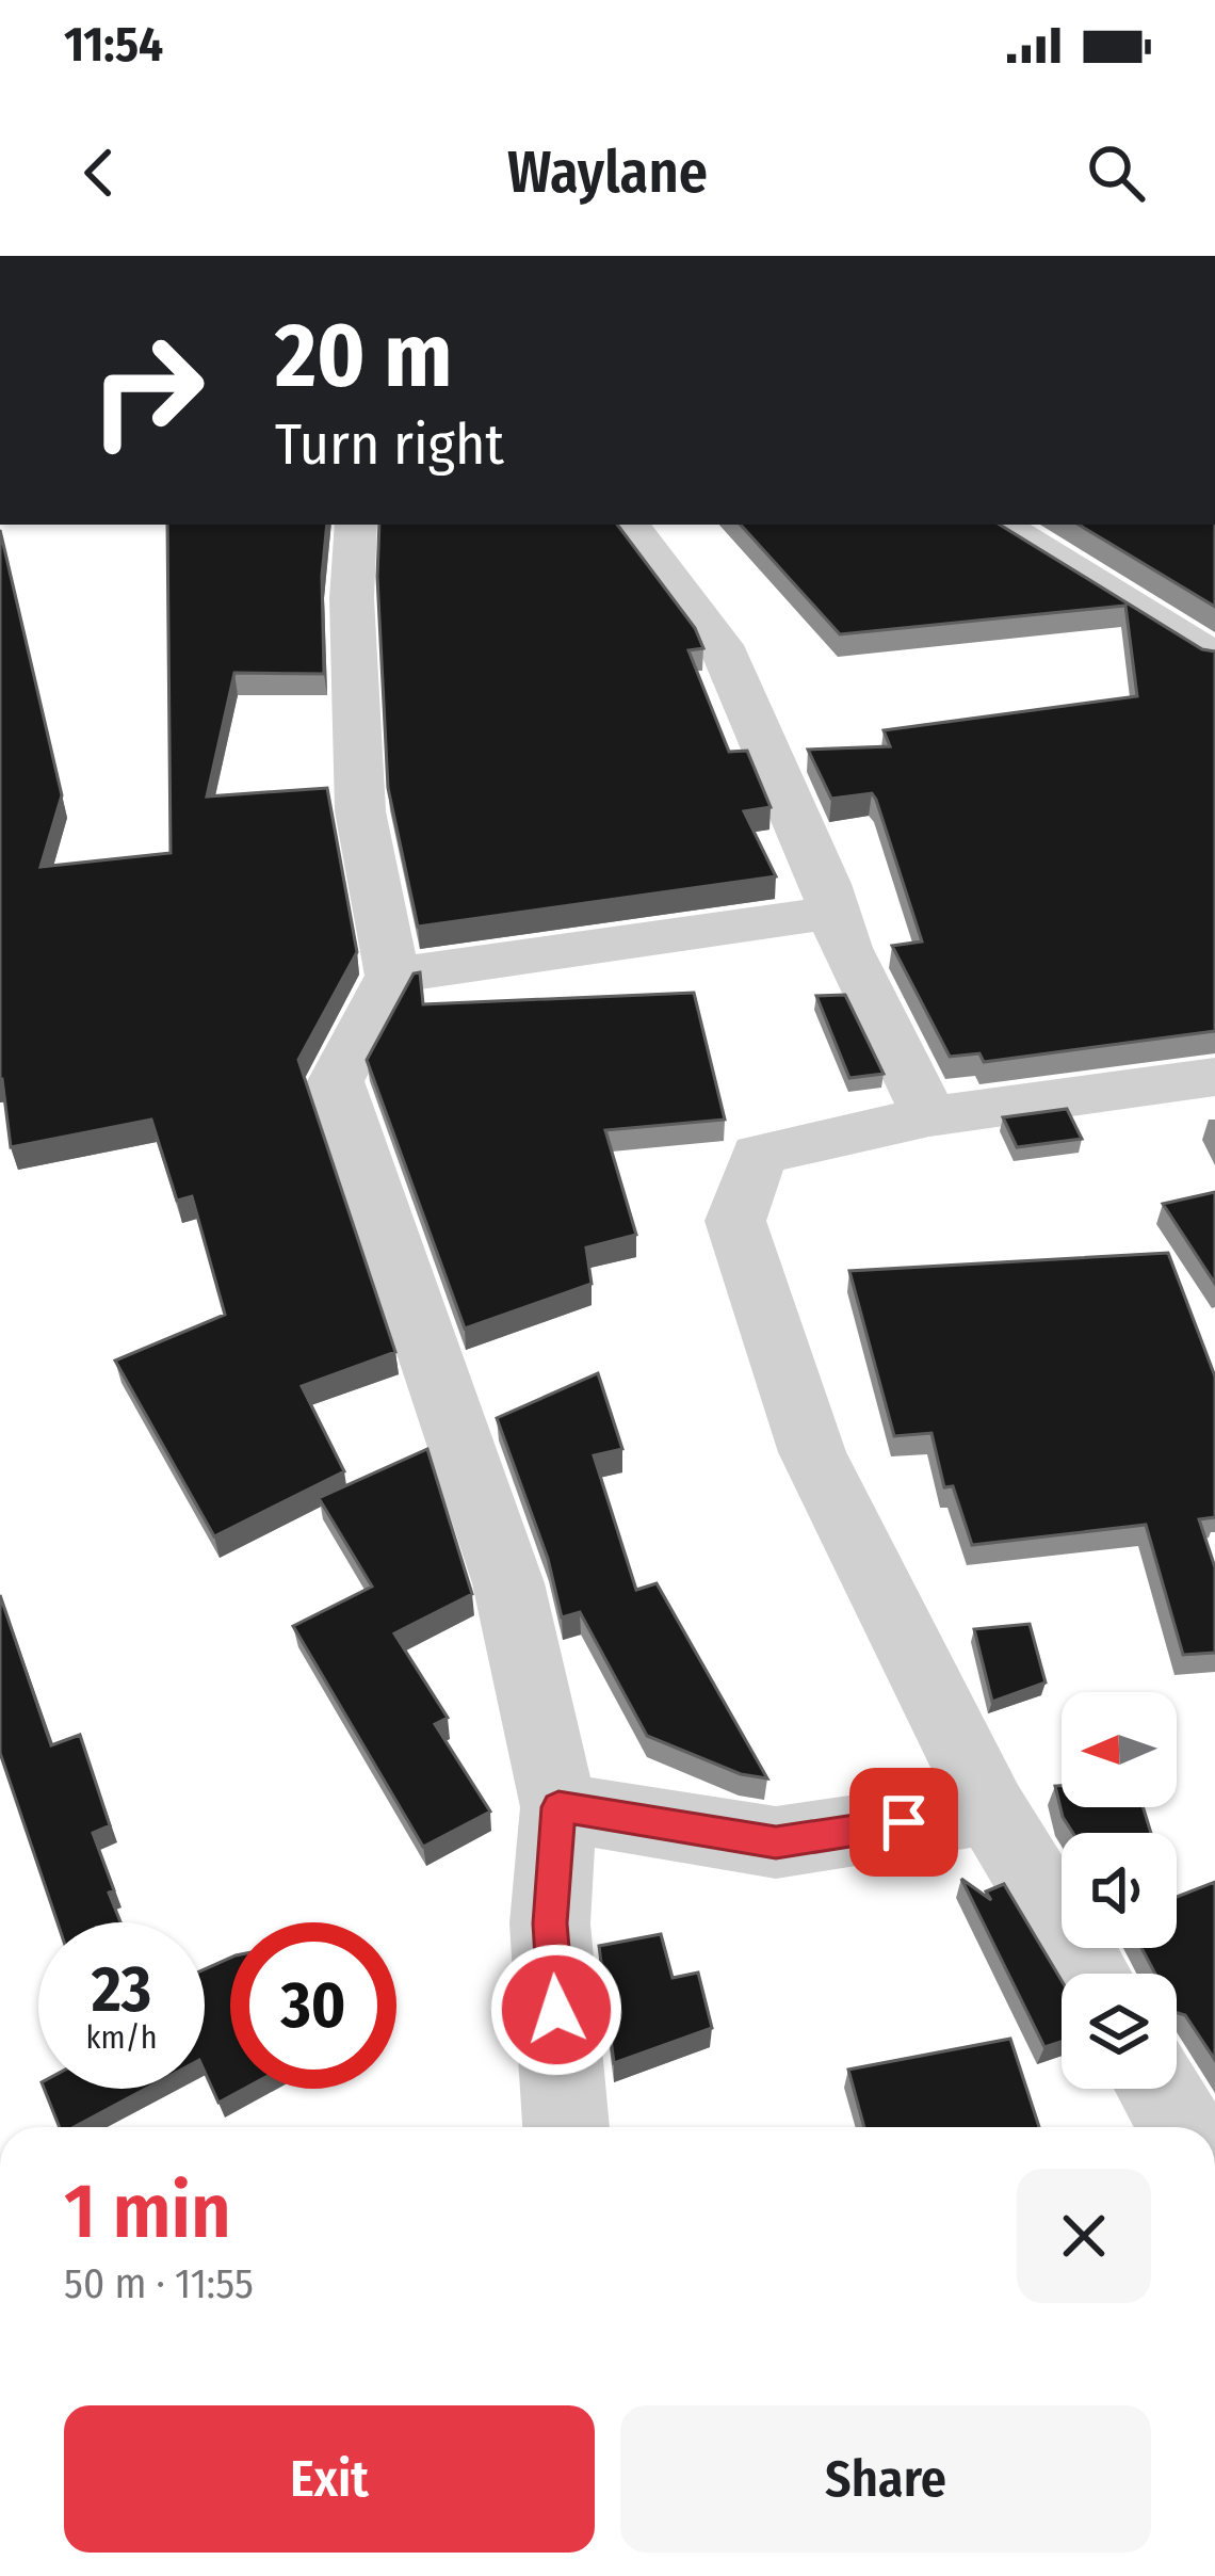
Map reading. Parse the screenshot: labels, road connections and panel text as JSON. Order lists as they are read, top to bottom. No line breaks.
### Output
{"north":"left","page":{"status":"11:54","header":"Waylane","turn":["20 m","Turn right"],"speed":"23 km/h","limit":"30","heading":["1 min","50 m · 11:55"],"buttons":["Exit","Share"]}}
